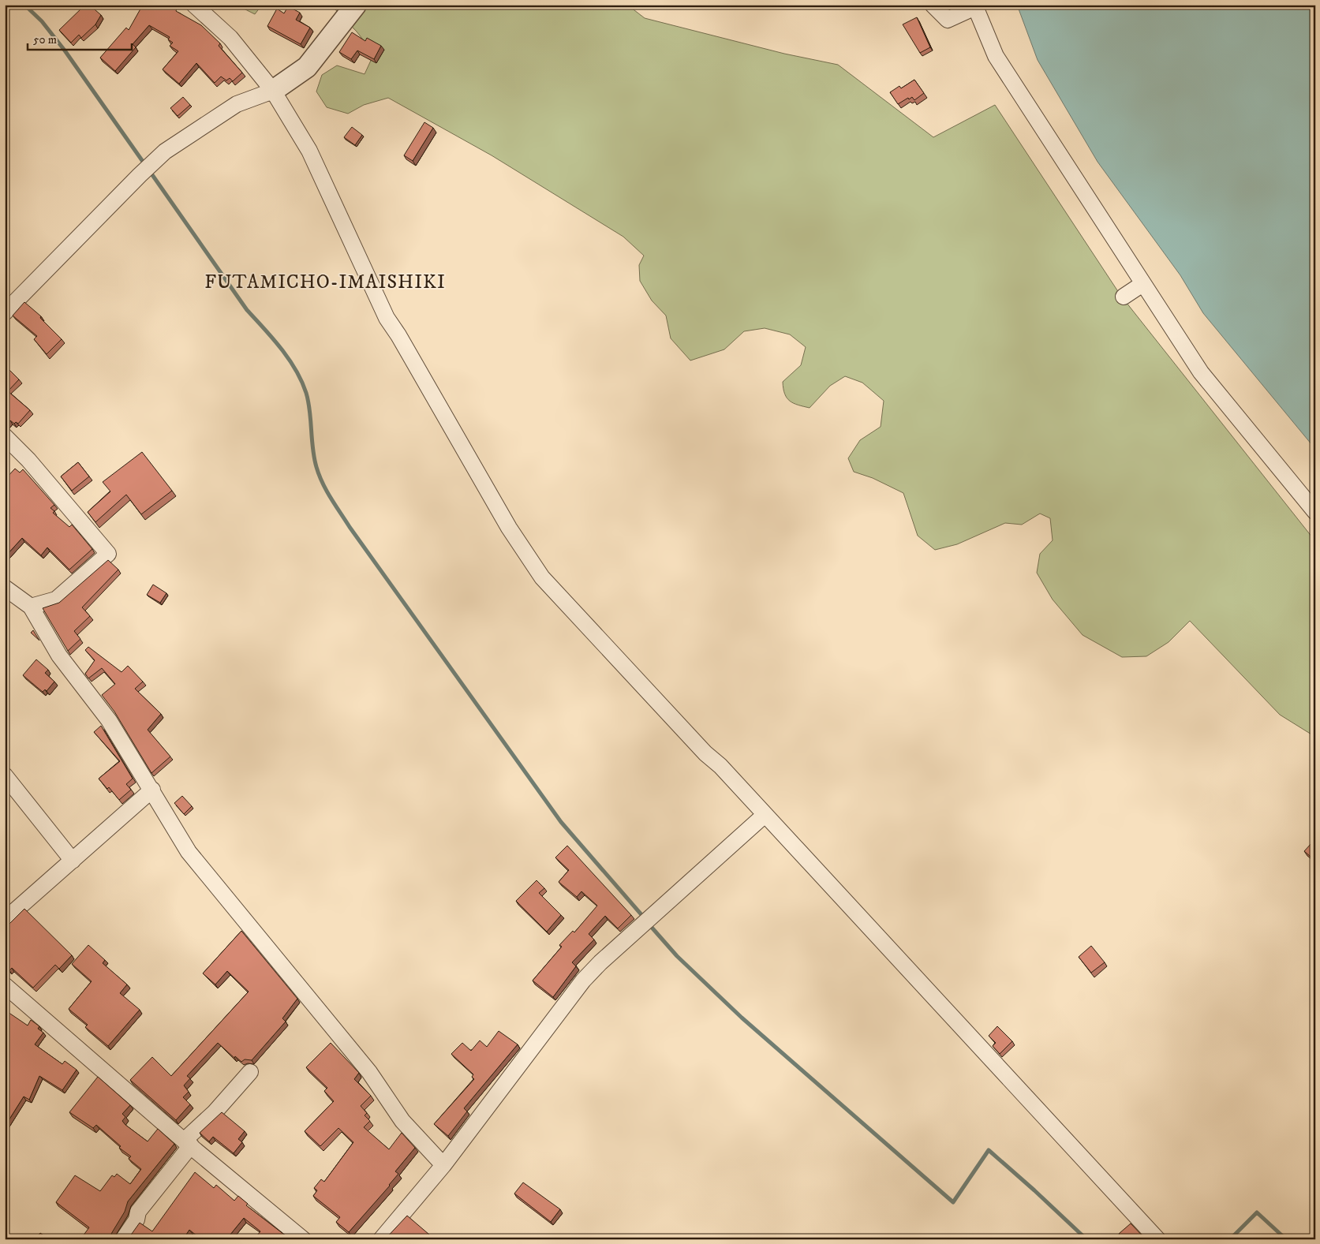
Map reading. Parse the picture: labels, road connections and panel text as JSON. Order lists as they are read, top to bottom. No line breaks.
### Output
{"districts":["FUTAMICHO-IMAISHIKI"],"scale_bar":"50 m"}
